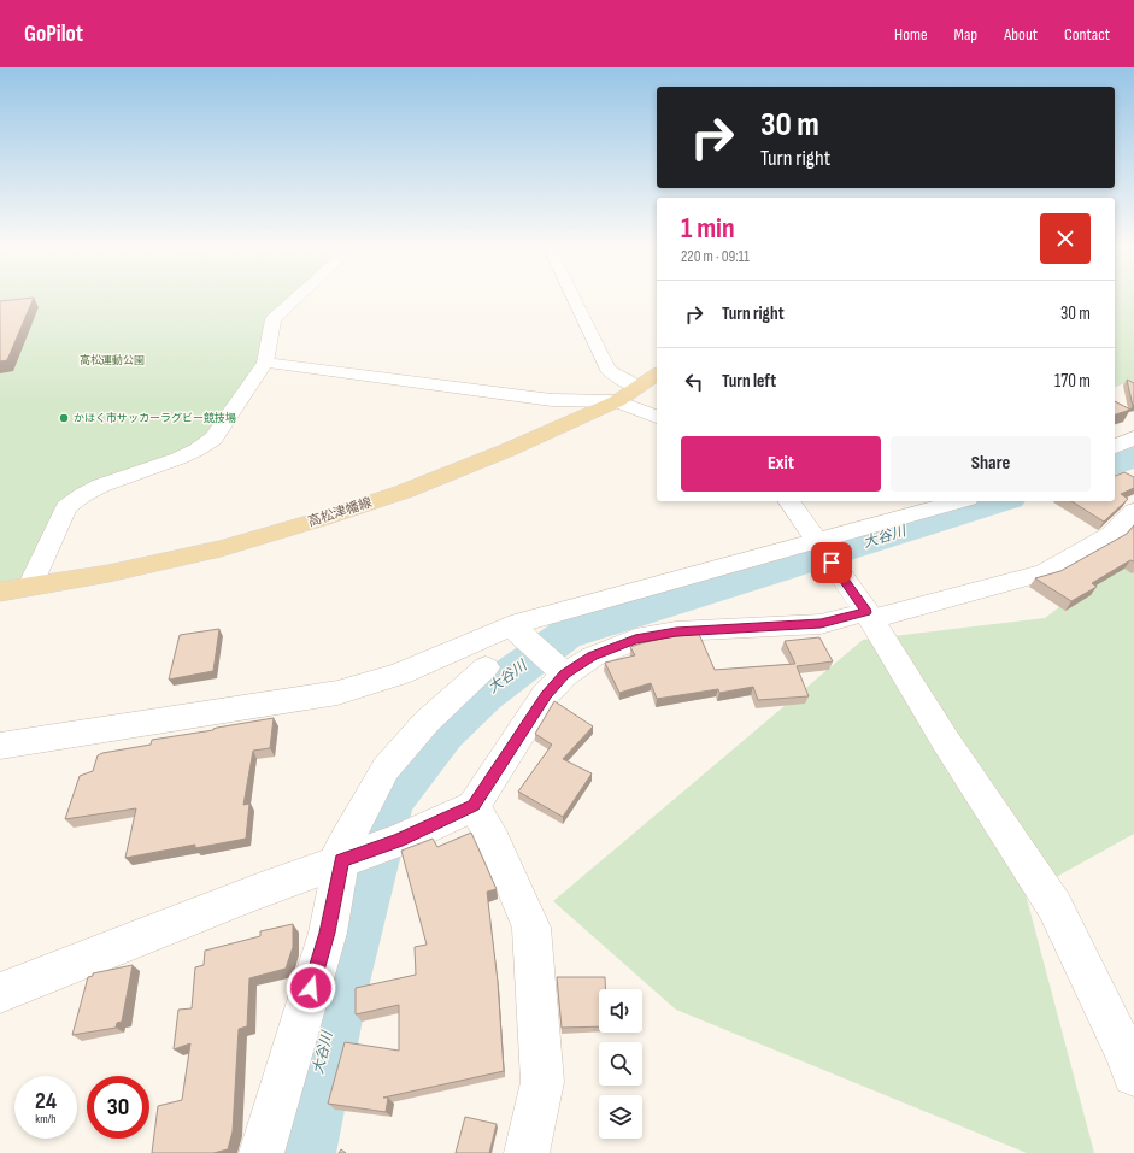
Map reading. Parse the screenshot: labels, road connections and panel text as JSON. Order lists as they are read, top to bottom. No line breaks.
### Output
{"streets":{"main road":["高松津幡線"]},"water":["大谷川"],"parks":["高松運動公園"],"places":["かほく市サッカーラグビー競技場"],"page":{"header":"GoPilot","nav":["Home","Map","About","Contact"],"turn":["30 m","Turn right"],"heading":["1 min","220 m · 09:11"],"list":[{"name":"Turn right","value":"30 m"},{"name":"Turn left","value":"170 m"}],"buttons":["Exit","Share"],"speed":"24 km/h","limit":"30"}}
